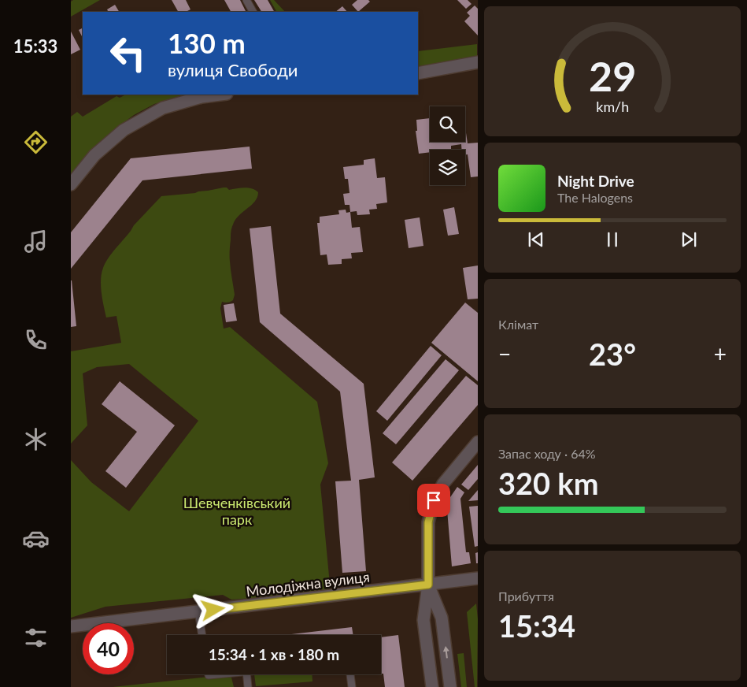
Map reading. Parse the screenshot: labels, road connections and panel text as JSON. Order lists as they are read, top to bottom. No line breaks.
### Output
{"streets":{"street":["Молодіжна вулиця"]},"parks":["Шевченківський парк"],"page":{"tabs":"15:33","turn":["130 m","вулиця Свободи"],"song":["Night Drive","The Halogens"],"tile":["Клімат",["Запас ходу · 64%","320 km"],["Прибуття","15:34"]],"heat":["−","23°","+"],"limit":"40","trip":"15:34 · 1 хв · 180 m","gauge":["29","km/h"]}}
